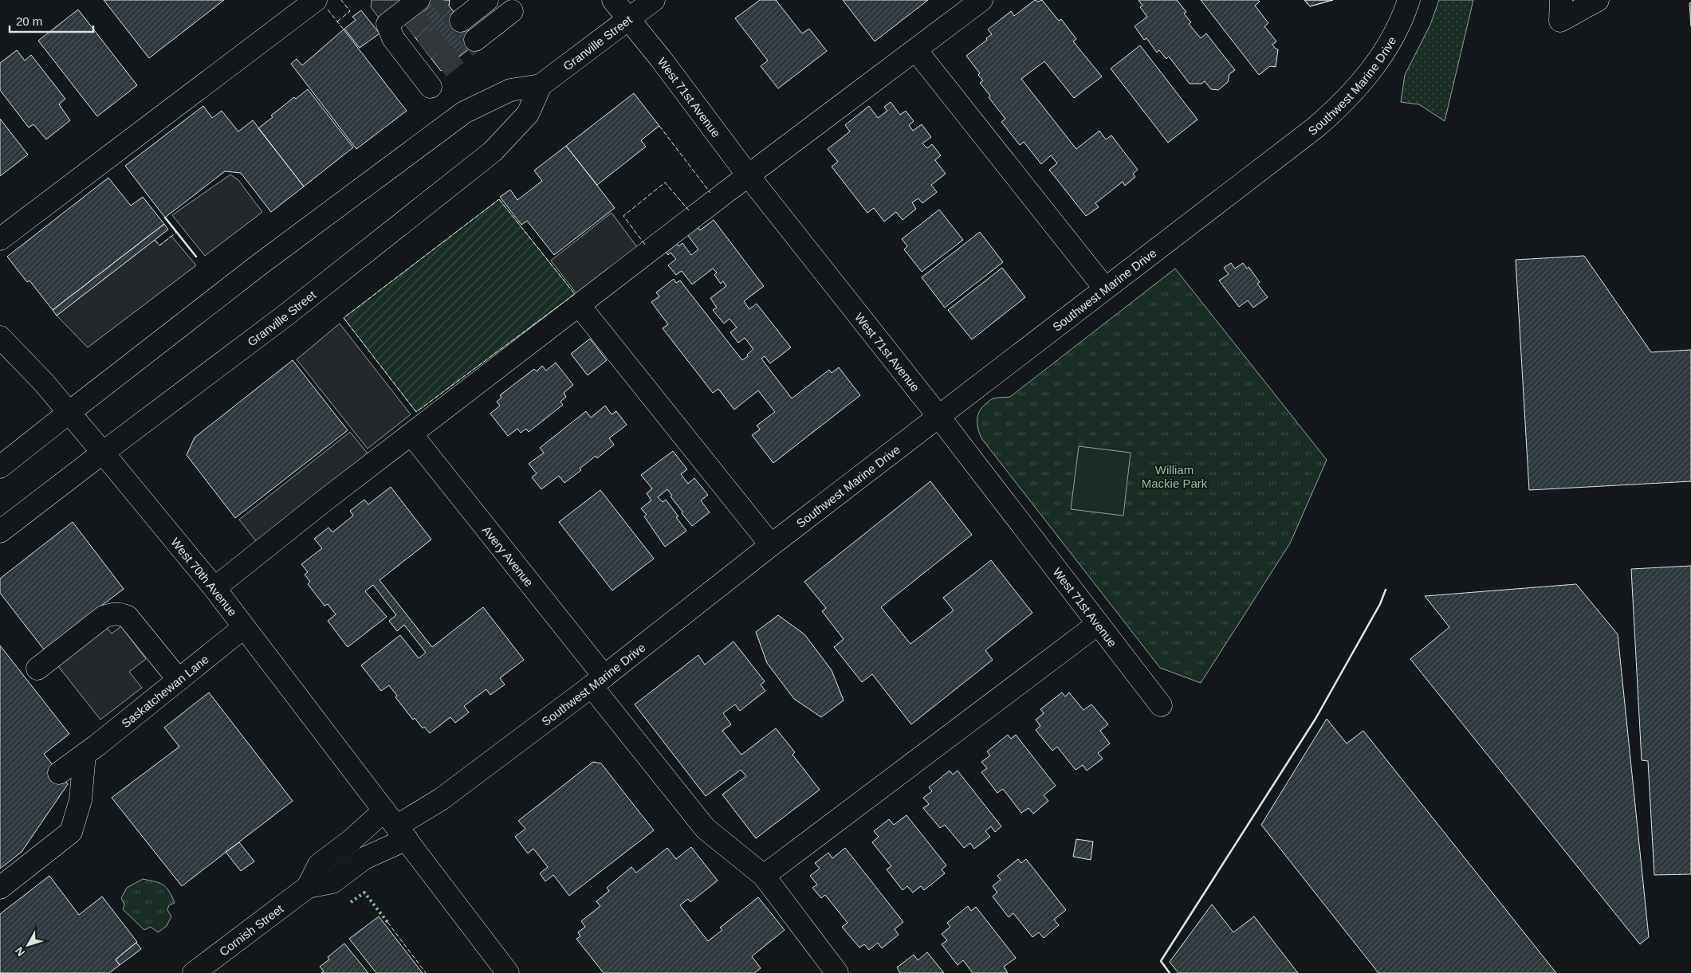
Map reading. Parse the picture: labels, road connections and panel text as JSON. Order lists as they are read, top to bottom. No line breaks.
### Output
{"streets":{"main road":["Granville Street","Southwest Marine Drive","West 71st Avenue","Avery Avenue","West 70th Avenue","Saskatchewan Lane","Cornish Street"]},"crossings":[["Granville Street","West 71st Avenue"],["Granville Street","West 70th Avenue"],["Southwest Marine Drive","West 71st Avenue"],["Southwest Marine Drive","Avery Avenue"],["Southwest Marine Drive","West 70th Avenue"],["Southwest Marine Drive","Cornish Street"],["West 70th Avenue","Saskatchewan Lane"],["West 70th Avenue","Cornish Street"]],"parks":["William Mackie Park"],"scale_bar":"20 m","north":"bottom left"}
